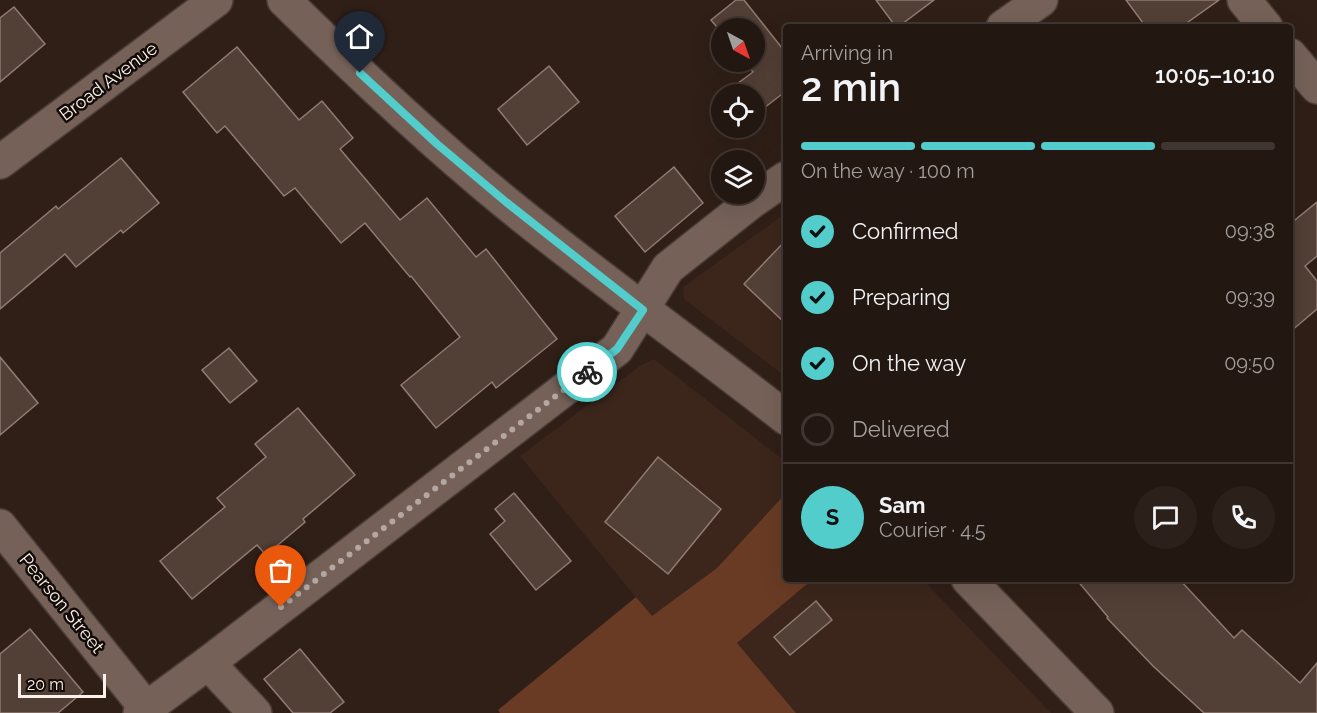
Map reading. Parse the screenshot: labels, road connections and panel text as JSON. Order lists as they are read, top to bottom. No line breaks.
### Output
{"streets":{"street":["Broad Avenue","Pearson Street"]},"scale_bar":"20 m","north":"bottom right","page":{"heading":["2 min","Arriving in","10:05–10:10"],"panel":["Sam","Courier · 4.5"],"bar":"On the way · 100 m","list":[["Confirmed","09:38"],["Preparing","09:39"],["On the way","09:50"],"Delivered"],"round":"S","scale":"20 m"}}
